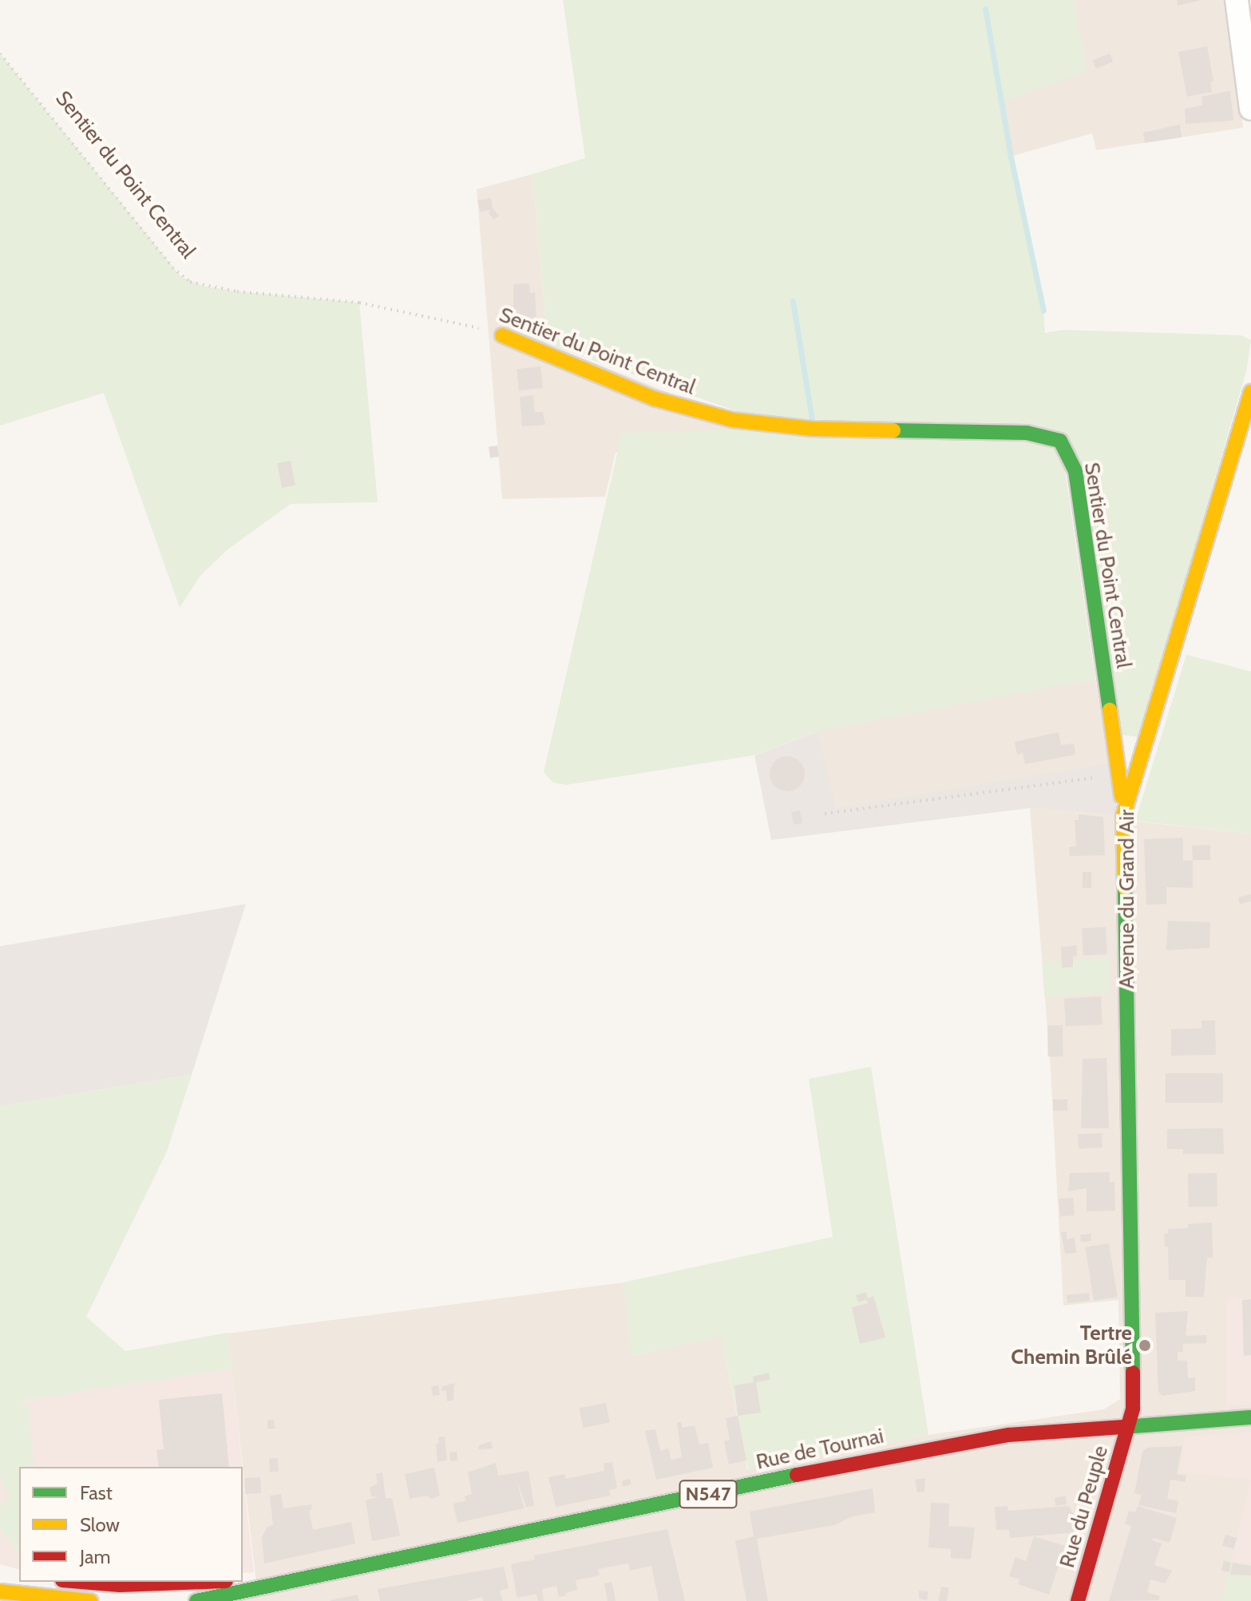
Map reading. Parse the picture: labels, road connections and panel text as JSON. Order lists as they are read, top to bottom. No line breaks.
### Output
{"streets":{"street":["Sentier du Point Central","Avenue du Grand Air","Rue de Tournai","N547","Rue du Peuple"]},"crossings":[["Sentier du Point Central","Avenue du Grand Air"],["Avenue du Grand Air","Rue de Tournai"],["Avenue du Grand Air","Rue du Peuple"],["Rue de Tournai","Rue du Peuple"]],"places":["Tertre Chemin Brûlé"],"legend":["Fast","Slow","Jam"]}
